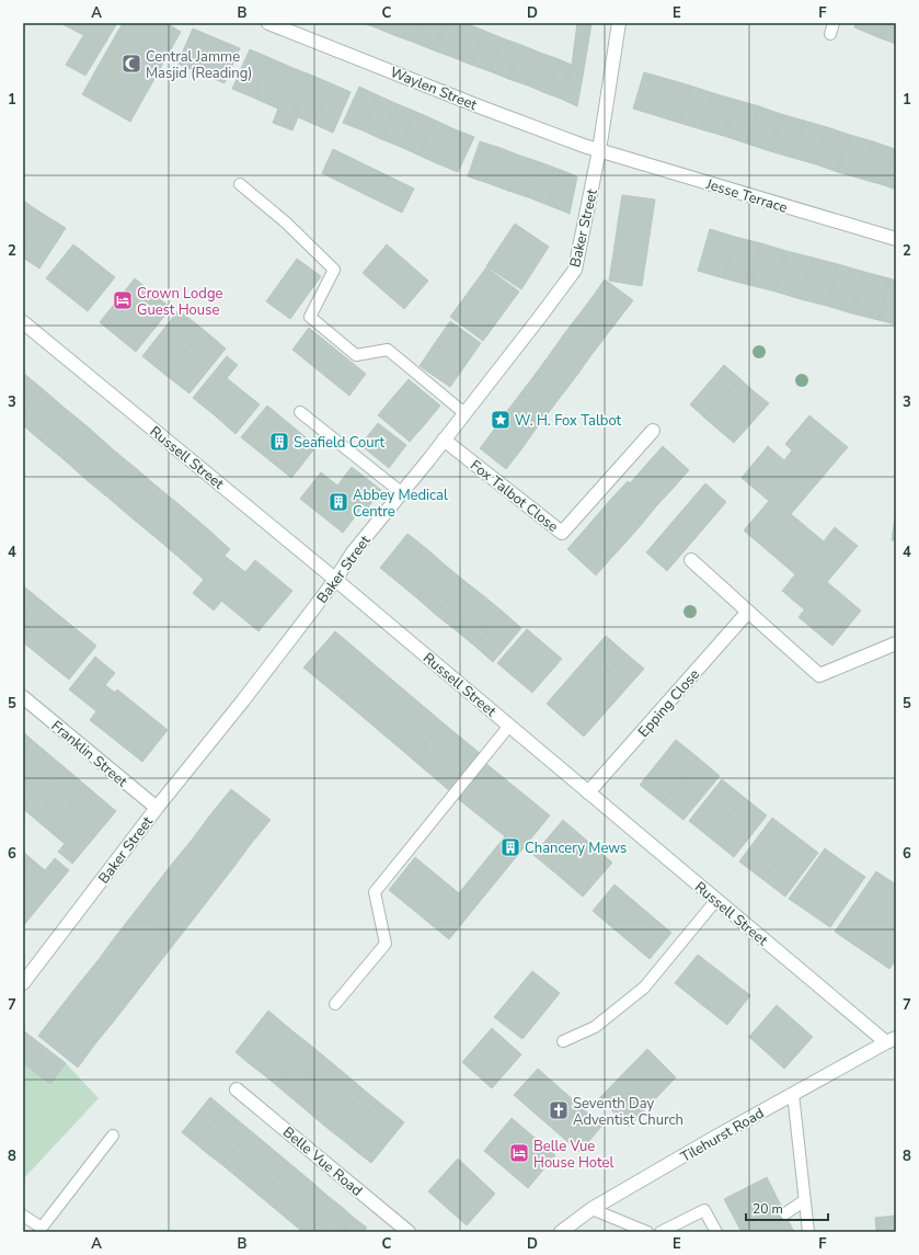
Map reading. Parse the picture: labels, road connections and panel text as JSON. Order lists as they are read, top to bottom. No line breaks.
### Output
{"streets":{"street":["Waylen Street","Jesse Terrace","Baker Street","Russell Street","Fox Talbot Close","Epping Close","Franklin Street","Tilehurst Road","Belle Vue Road"]},"crossings":[["Waylen Street","Jesse Terrace"],["Waylen Street","Baker Street"],["Jesse Terrace","Baker Street"],["Baker Street","Russell Street"],["Baker Street","Fox Talbot Close"],["Baker Street","Franklin Street"],["Russell Street","Epping Close"],["Russell Street","Tilehurst Road"]],"places":{"mosque":["Central Jamme Masjid (Reading)"],"hotel":["Crown Lodge Guest House","Belle Vue House Hotel"],"place":["W. H. Fox Talbot"],"building":["Seafield Court","Abbey Medical Centre","Chancery Mews"],"church":["Seventh Day Adventist Church"]},"scale_bar":"20 m","grid":{"columns":["A","B","C","D","E","F"],"rows":["1","2","3","4","5","6","7","8"]}}
